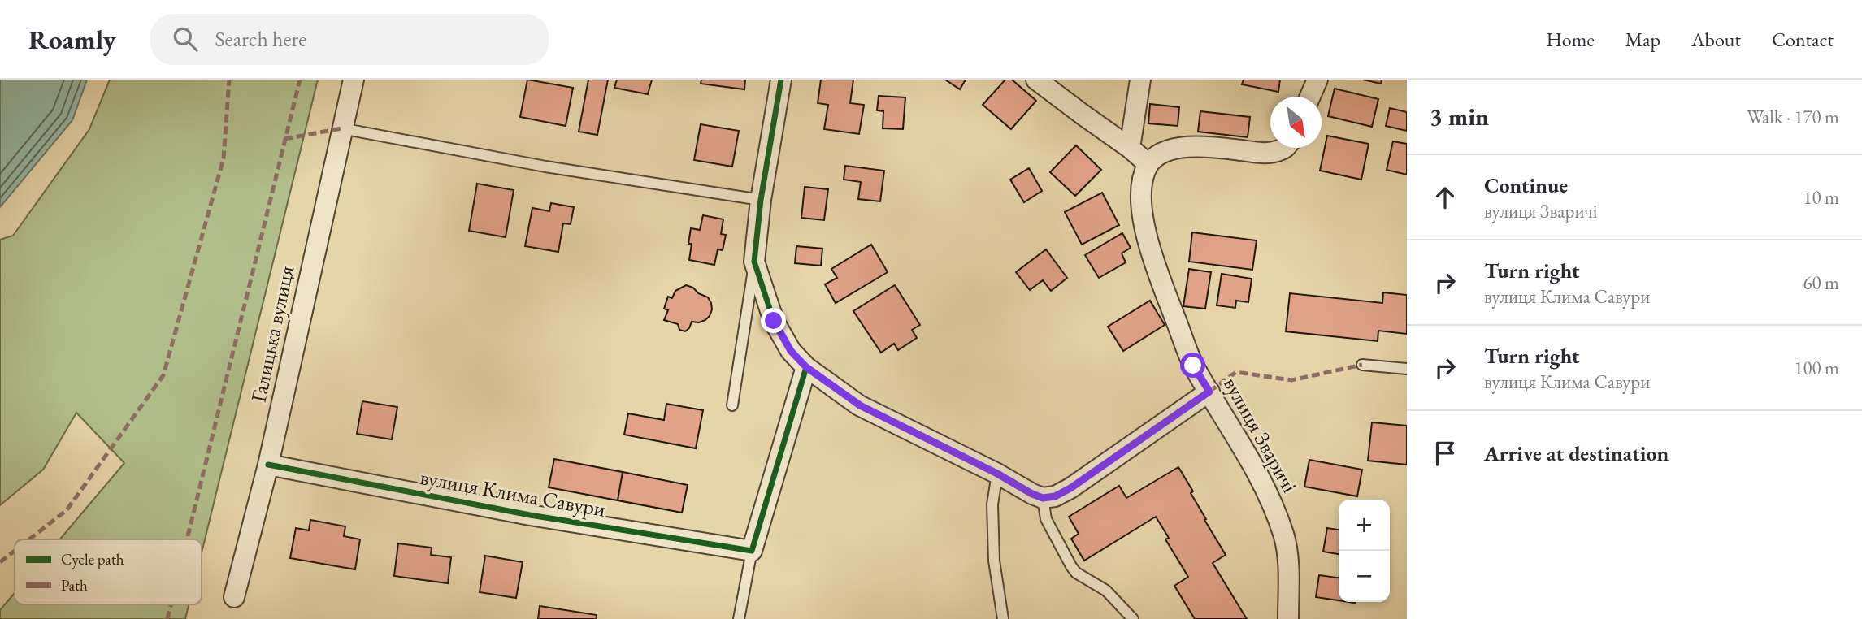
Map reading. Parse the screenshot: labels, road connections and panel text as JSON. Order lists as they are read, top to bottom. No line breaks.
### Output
{"streets":{"street":["Галицька вулиця","вулиця Зваричі","вулиця Клима Савури"]},"crossings":[["Галицька вулиця","вулиця Клима Савури"]],"legend":["Cycle path","Path"],"north":"bottom right","page":{"header":"Roamly","search":"Search here","nav":["Home","Map","About","Contact"],"heading":["3 min","Walk · 170 m"],"list":[["Continue","вулиця Зваричі","10 m"],["Turn right","вулиця Клима Савури","60 m"],["Turn right","вулиця Клима Савури","100 m"],"Arrive at destination"],"map_buttons":["+","−"]}}
